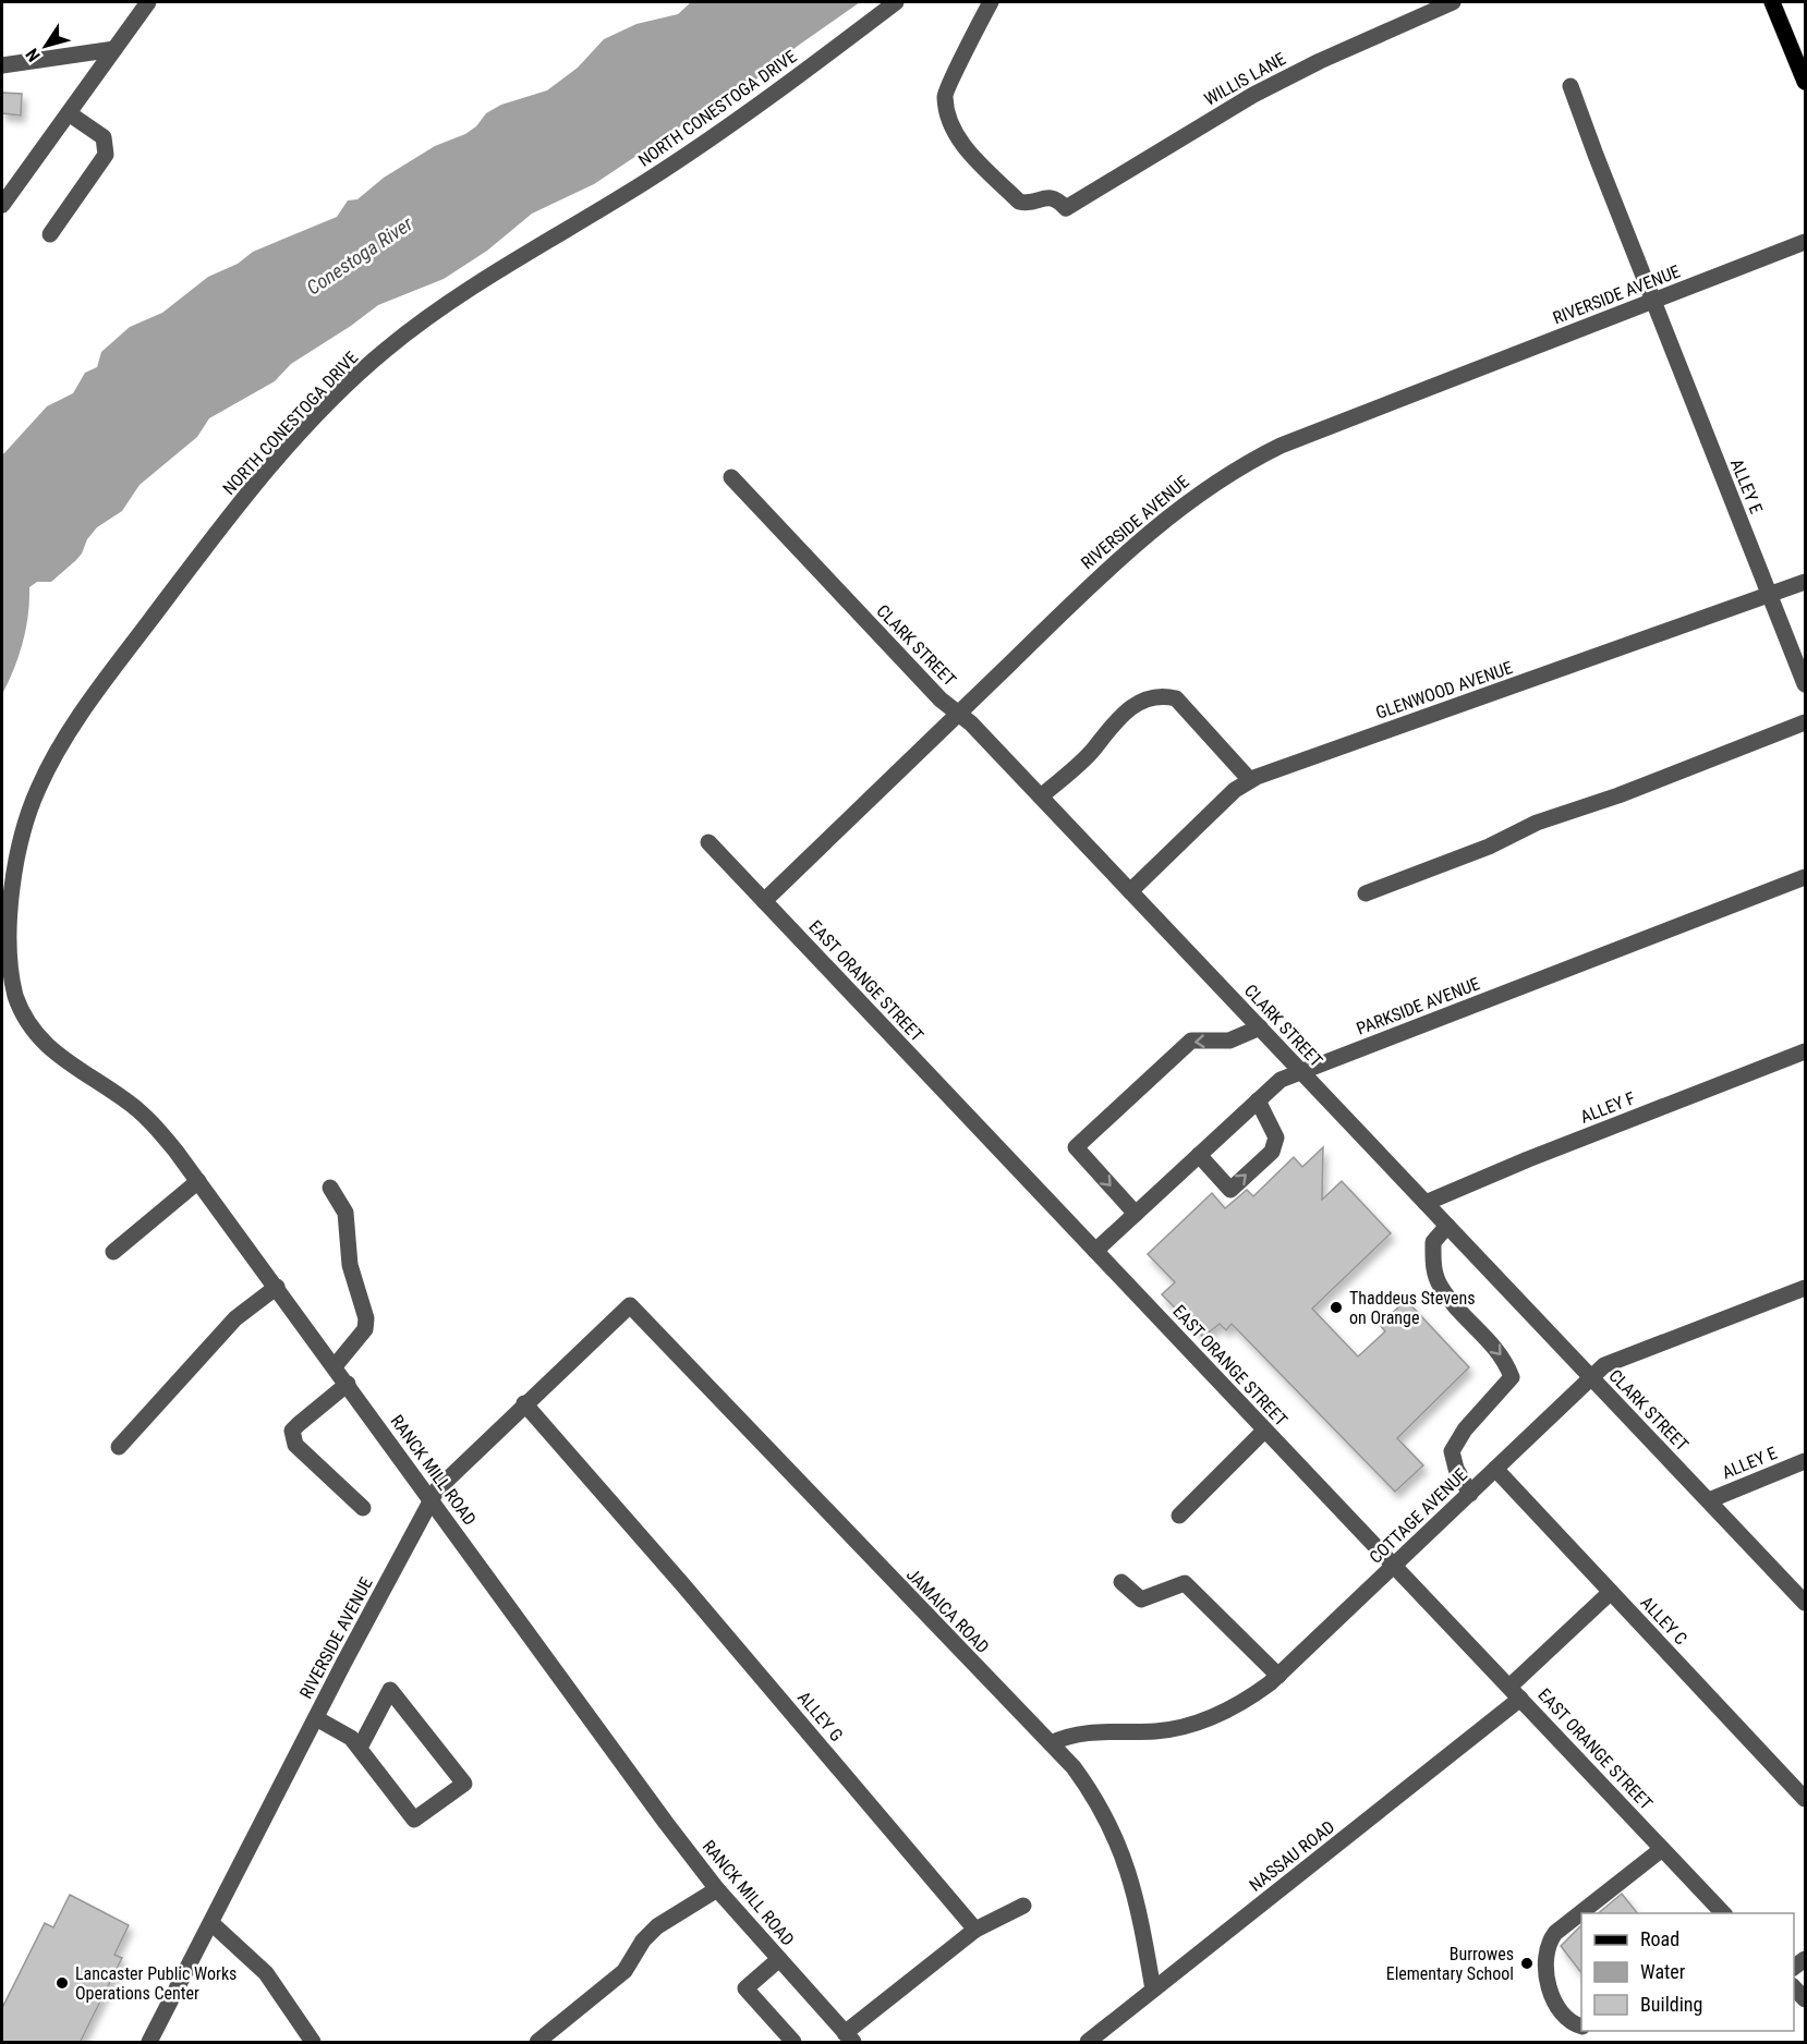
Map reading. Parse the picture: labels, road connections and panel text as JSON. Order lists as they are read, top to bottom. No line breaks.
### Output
{"streets":{"street":["WILLIS LANE","NORTH CONESTOGA DRIVE","RIVERSIDE AVENUE","ALLEY E","CLARK STREET","GLENWOOD AVENUE","EAST ORANGE STREET","PARKSIDE AVENUE","ALLEY F","RANCK MILL ROAD","COTTAGE AVENUE","JAMAICA ROAD","ALLEY C","ALLEY G","NASSAU ROAD"]},"crossings":[["NORTH CONESTOGA DRIVE","RANCK MILL ROAD"],["RIVERSIDE AVENUE","ALLEY E"],["RIVERSIDE AVENUE","CLARK STREET"],["RIVERSIDE AVENUE","EAST ORANGE STREET"],["RIVERSIDE AVENUE","RANCK MILL ROAD"],["RIVERSIDE AVENUE","JAMAICA ROAD"],["RIVERSIDE AVENUE","ALLEY G"],["ALLEY E","CLARK STREET"],["ALLEY E","GLENWOOD AVENUE"],["CLARK STREET","GLENWOOD AVENUE"],["CLARK STREET","PARKSIDE AVENUE"],["CLARK STREET","ALLEY F"],["CLARK STREET","COTTAGE AVENUE"],["EAST ORANGE STREET","PARKSIDE AVENUE"],["EAST ORANGE STREET","COTTAGE AVENUE"],["EAST ORANGE STREET","NASSAU ROAD"],["COTTAGE AVENUE","JAMAICA ROAD"],["COTTAGE AVENUE","ALLEY C"],["JAMAICA ROAD","NASSAU ROAD"],["ALLEY C","NASSAU ROAD"]],"water":["Conestoga River"],"places":["Thaddeus Stevens on Orange","Burrowes Elementary School","Lancaster Public Works Operations Center"],"legend":["Road","Water","Building"],"north":"bottom left"}
